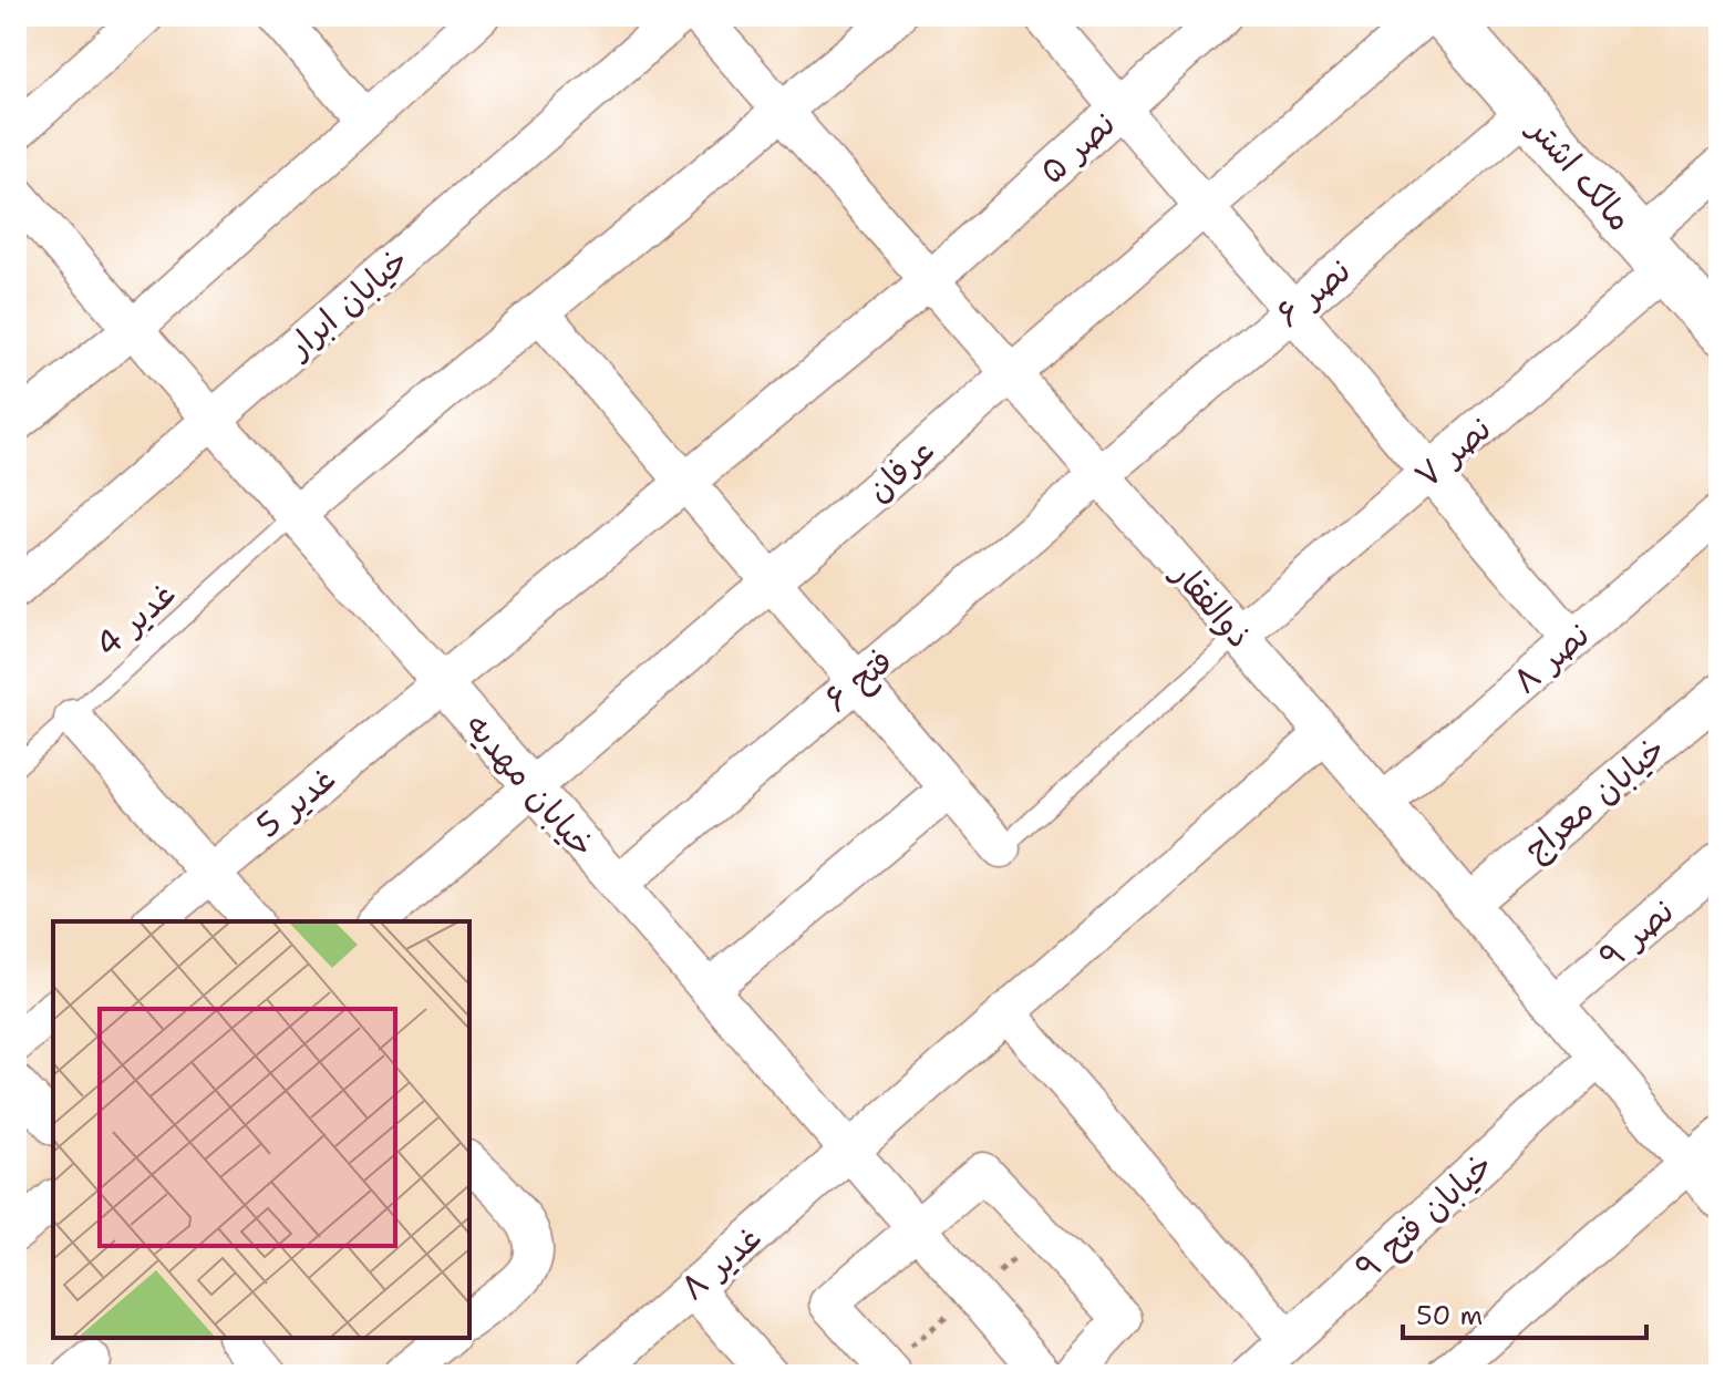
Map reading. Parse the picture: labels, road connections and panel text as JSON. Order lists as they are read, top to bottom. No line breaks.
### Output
{"streets":{"street":["نصر ۵","مالک اشتر","نصر ۶","خیابان ابرار","نصر ۷","عرفان","ذوالفقار","نصر ۸","فتح ۶","خیابان مهدیه","خیابان معراج","غدیر 5","نصر ۹","خیابان فتح ۹","غدیر ۸"],"lane":["غدیر 4"]},"crossings":[["نصر ۵","ذوالفقار"],["نصر ۵","غدیر 5"],["مالک اشتر","نصر ۶"],["مالک اشتر","نصر ۷"],["نصر ۶","ذوالفقار"],["نصر ۶","فتح ۶"],["خیابان ابرار","خیابان مهدیه"],["نصر ۷","ذوالفقار"],["عرفان","ذوالفقار"],["عرفان","خیابان مهدیه"],["ذوالفقار","نصر ۸"],["ذوالفقار","فتح ۶"],["ذوالفقار","خیابان معراج"],["ذوالفقار","نصر ۹"],["ذوالفقار","خیابان فتح ۹"],["ذوالفقار","غدیر ۸"],["غدیر 4","خیابان مهدیه"],["فتح ۶","خیابان مهدیه"],["خیابان مهدیه","غدیر 5"],["خیابان مهدیه","غدیر ۸"]],"scale_bar":"50 m"}
